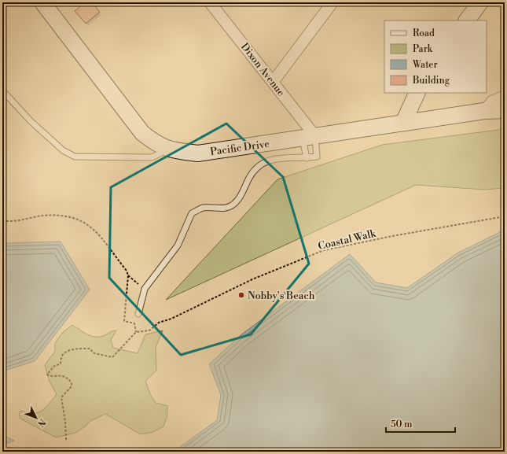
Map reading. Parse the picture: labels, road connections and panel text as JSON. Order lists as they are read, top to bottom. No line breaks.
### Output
{"streets":{"street":["Dixon Avenue","Pacific Drive"],"path":["Coastal Walk"]},"crossings":[["Dixon Avenue","Pacific Drive"]],"places":["Nobby's Beach"],"legend":["Road","Park","Water","Building"],"scale_bar":"50 m","north":"bottom right"}
